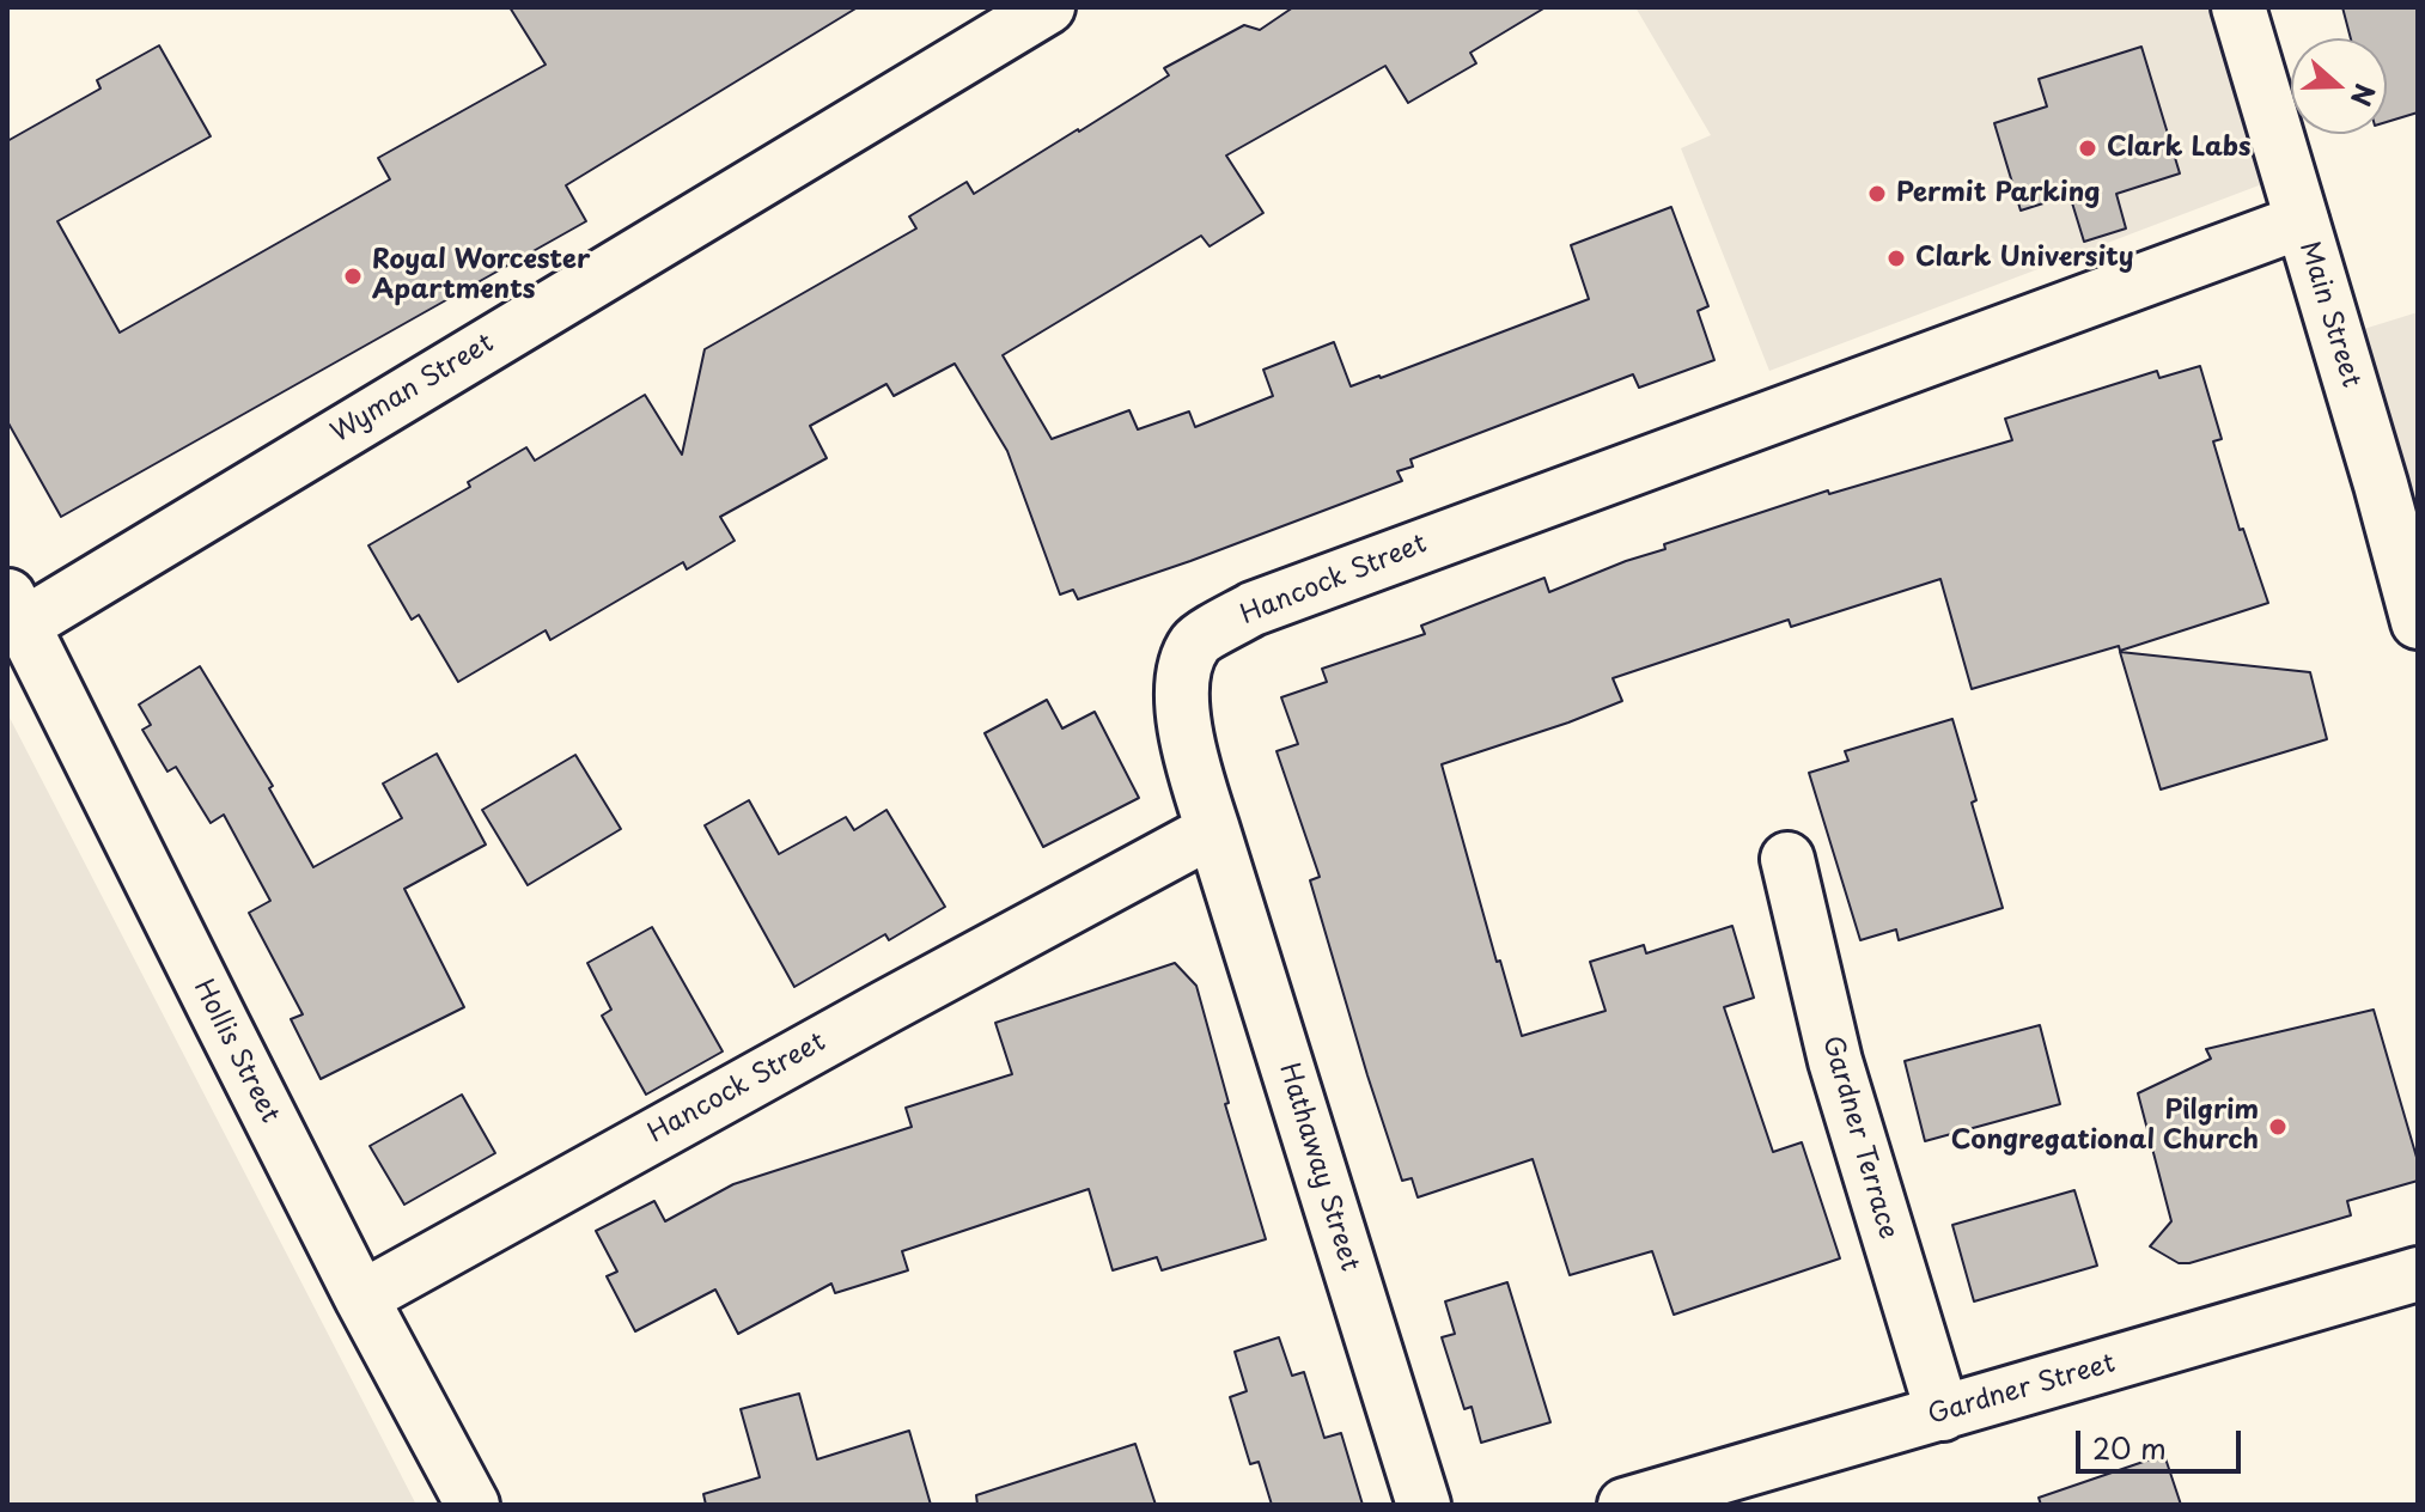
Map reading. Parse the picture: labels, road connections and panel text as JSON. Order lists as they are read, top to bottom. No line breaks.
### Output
{"streets":{"street":["Main Street","Wyman Street","Hancock Street","Hollis Street","Gardner Terrace","Hathaway Street","Gardner Street"]},"crossings":[["Main Street","Hancock Street"],["Wyman Street","Hollis Street"],["Hancock Street","Hollis Street"],["Hancock Street","Hathaway Street"],["Gardner Terrace","Gardner Street"]],"places":["Clark Labs","Permit Parking","Clark University","Royal Worcester Apartments","Pilgrim Congregational Church"],"scale_bar":"20 m","north":"right"}
